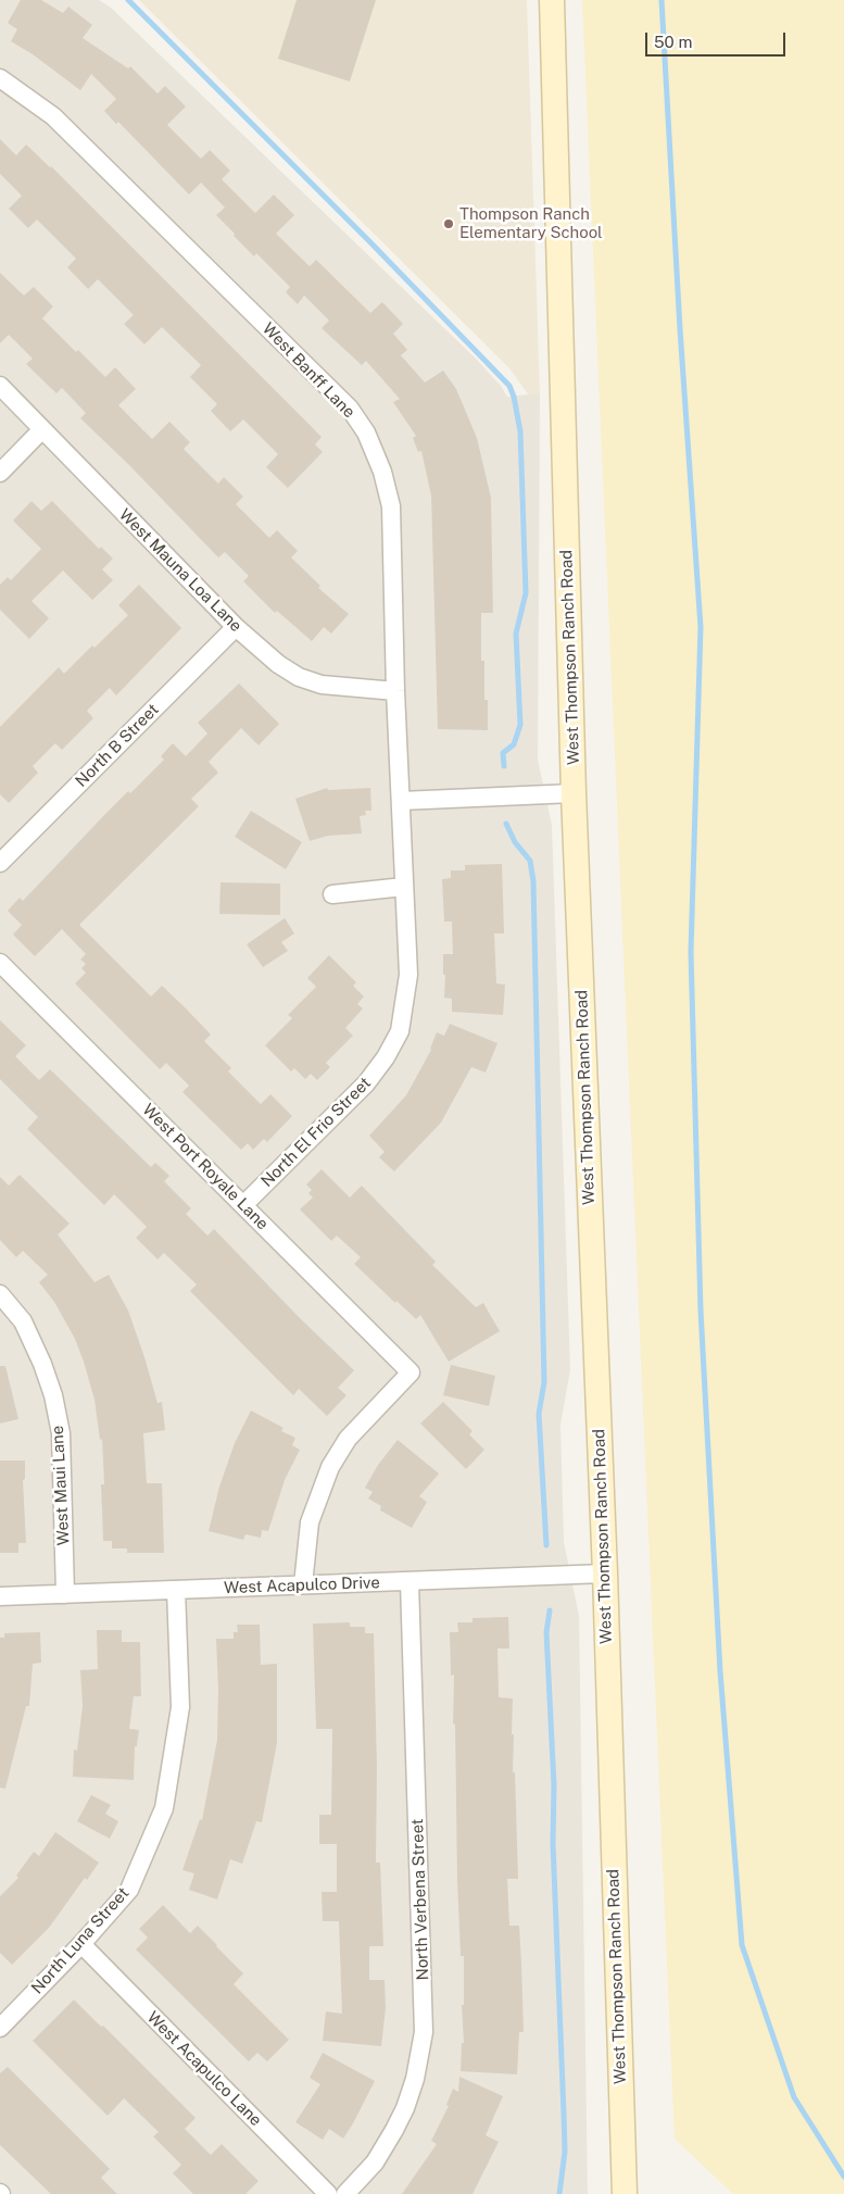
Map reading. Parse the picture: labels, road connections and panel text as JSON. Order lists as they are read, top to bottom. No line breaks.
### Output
{"streets":{"main road":["West Thompson Ranch Road"],"street":["West Banff Lane","West Mauna Loa Lane","North B Street","North El Frio Street","West Port Royale Lane","West Maui Lane","West Acapulco Drive","North Verbena Street","North Luna Street","West Acapulco Lane"]},"crossings":[["West Banff Lane","West Mauna Loa Lane"],["West Banff Lane","North El Frio Street"],["West Mauna Loa Lane","North B Street"],["West Thompson Ranch Road","West Acapulco Drive"],["North El Frio Street","West Port Royale Lane"],["West Port Royale Lane","West Acapulco Drive"],["West Maui Lane","West Acapulco Drive"],["West Acapulco Drive","North Verbena Street"],["West Acapulco Drive","North Luna Street"],["North Luna Street","West Acapulco Lane"]],"places":["Thompson Ranch Elementary School"],"scale_bar":"50 m"}
